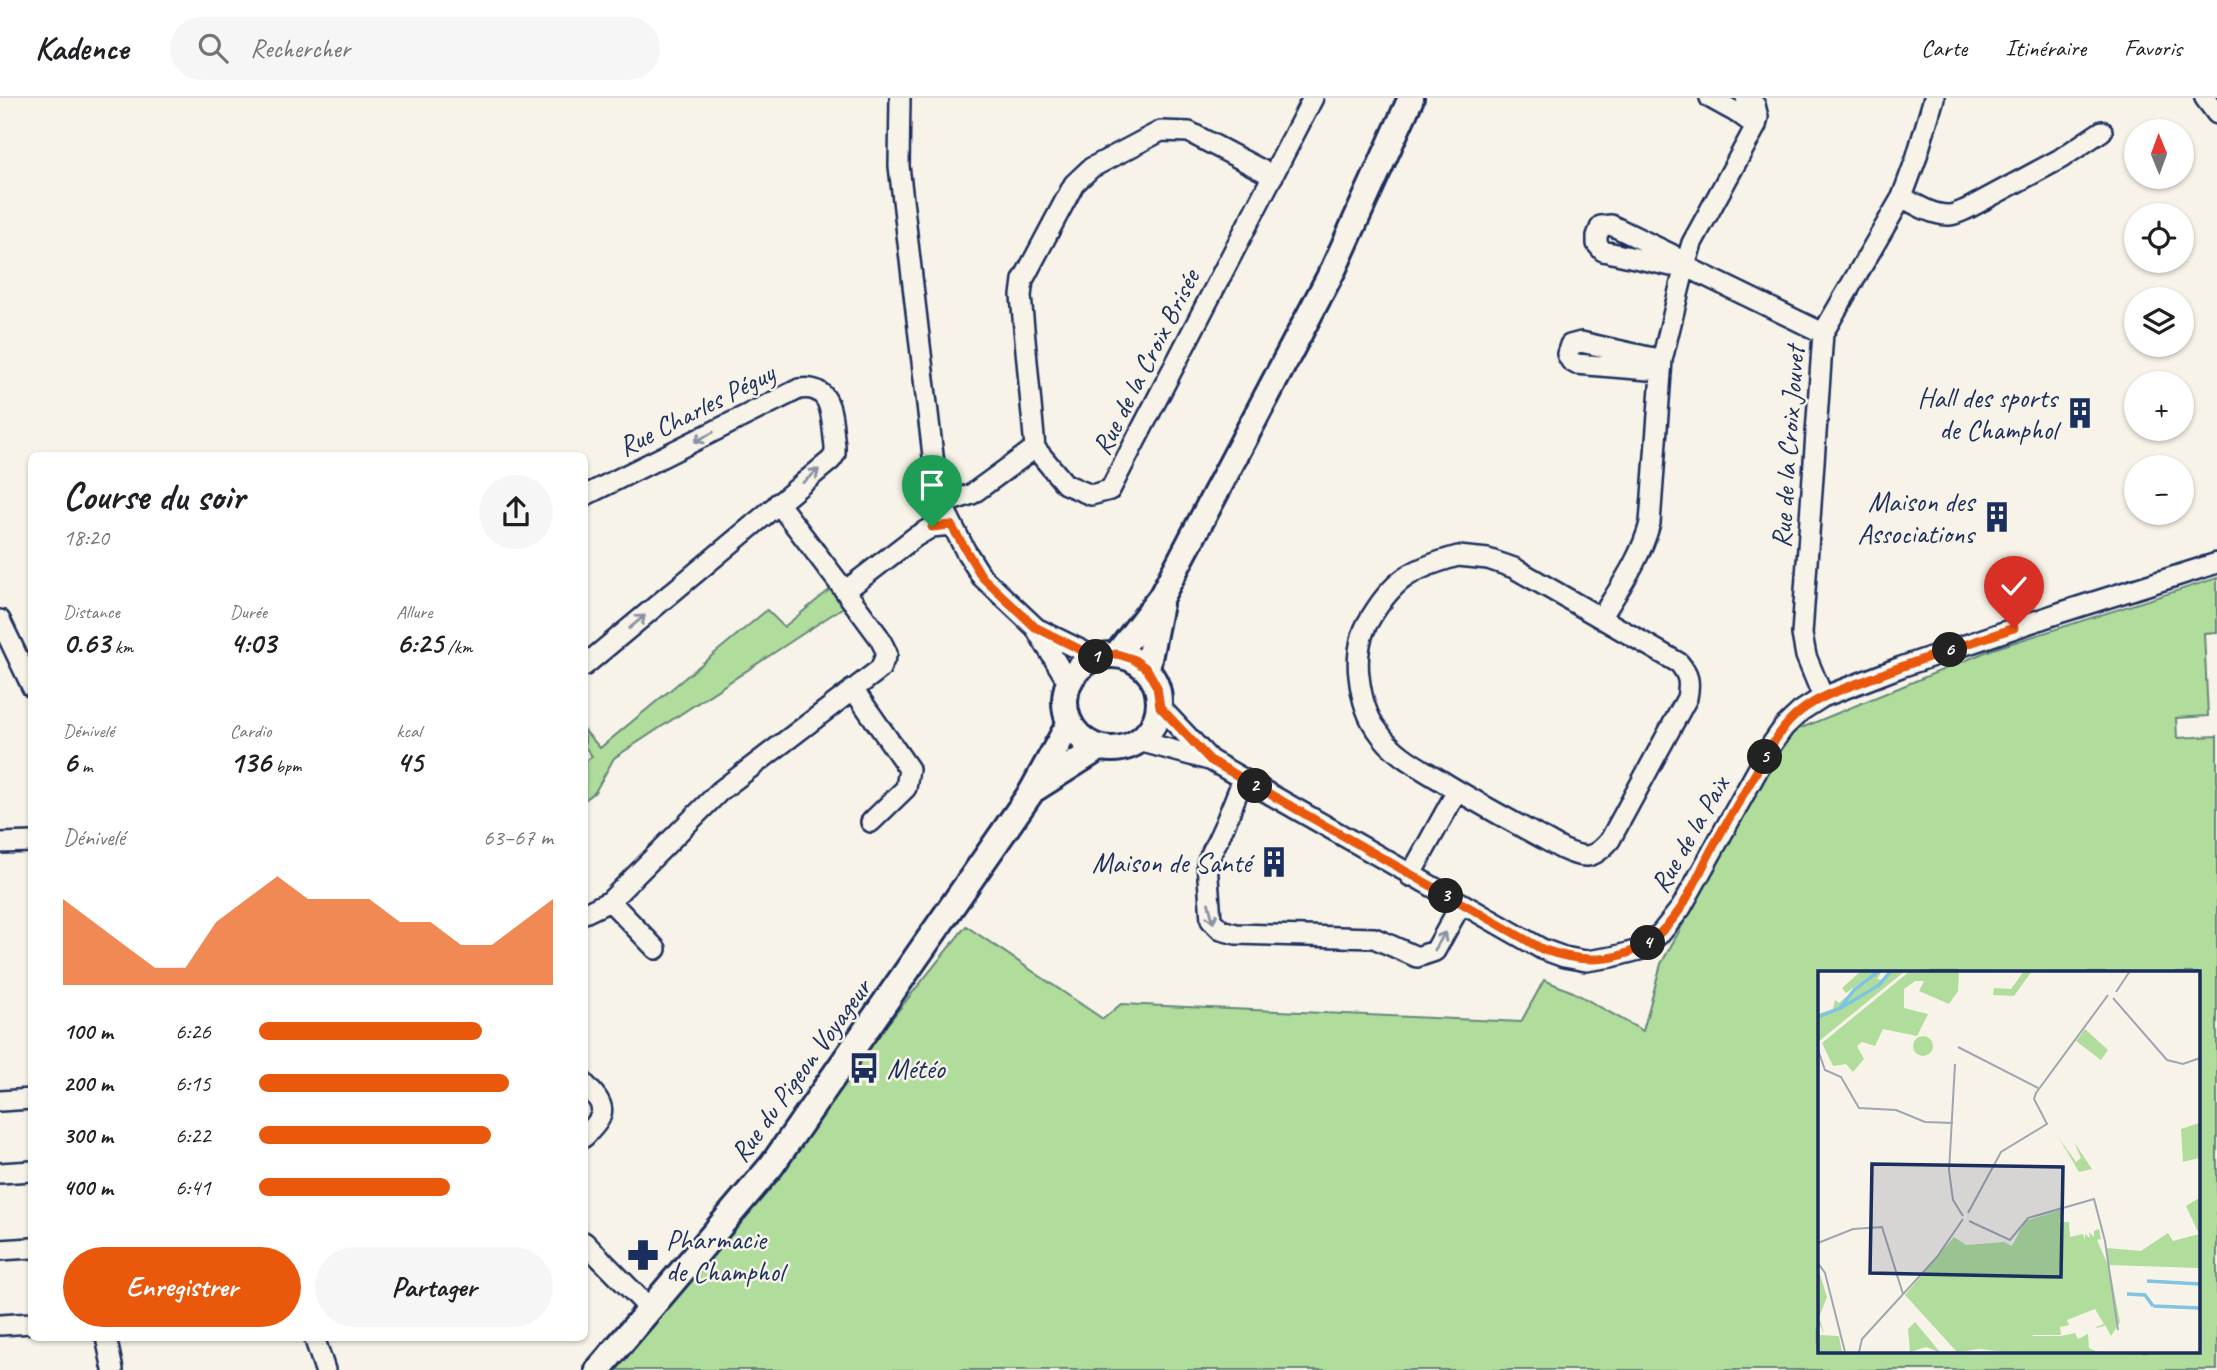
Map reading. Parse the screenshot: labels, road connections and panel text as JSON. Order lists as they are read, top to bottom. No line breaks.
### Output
{"streets":{"main road":["Rue du Pigeon Voyageur"],"street":["Rue de la Croix Brisée","Rue Charles Péguy","Rue de la Croix Jouvet","Rue de la Paix"]},"crossings":[["Rue de la Croix Jouvet","Rue de la Paix"],["Rue de la Paix","Rue du Pigeon Voyageur"]],"places":{"building":["Hall des sports de Champhol","Maison des Associations","Maison de Santé"],"bus stop":["Météo"],"pharmacy":["Pharmacie de Champhol"]},"north":"top","page":{"header":"Kadence","search":"Rechercher","nav":["Carte","Itinéraire","Favoris"],"map_buttons":["+","−"],"heading":["Course du soir","18:20"],"stats":[["Distance","0.63 km"],["Durée","4:03"],["Allure","6:25 /km"],["Dénivelé","6 m"],["Cardio","136 bpm"],["kcal","45"]],"pins":["6","1","5","2","3","4"],"chart":["Dénivelé","63–67 m"],"list":[{"name":"100 m","note":"6:26"},{"name":"200 m","note":"6:15"},{"name":"300 m","note":"6:22"},{"name":"400 m","note":"6:41"}],"buttons":["Enregistrer","Partager"]}}
